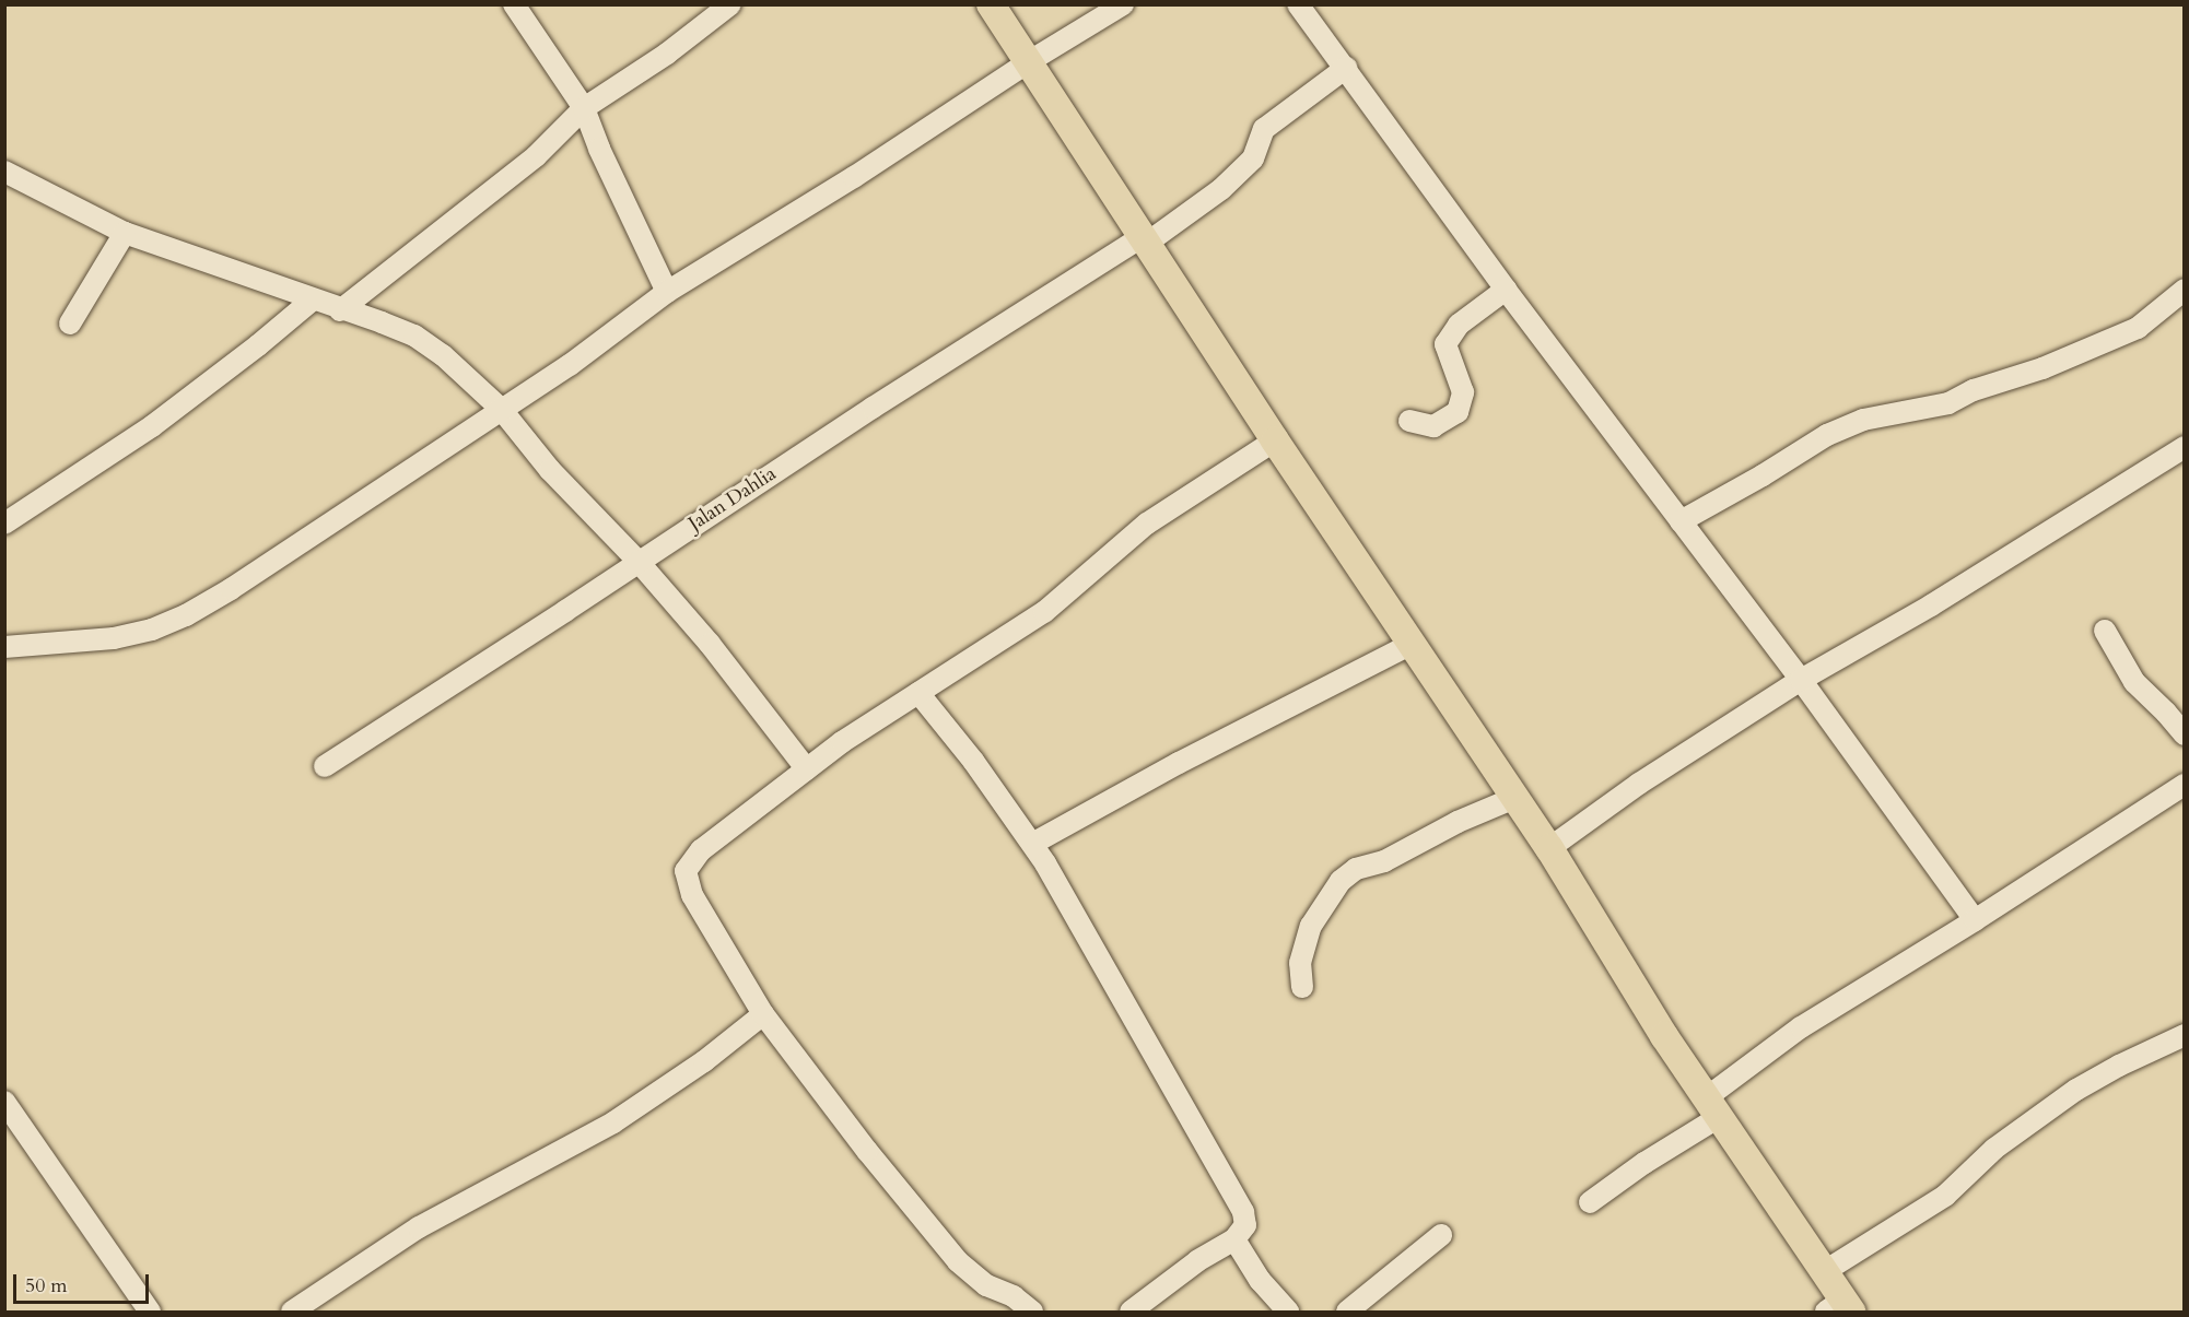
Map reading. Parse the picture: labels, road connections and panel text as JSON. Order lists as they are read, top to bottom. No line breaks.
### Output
{"streets":{"street":["Jalan Dahlia"]},"scale_bar":"50 m"}
